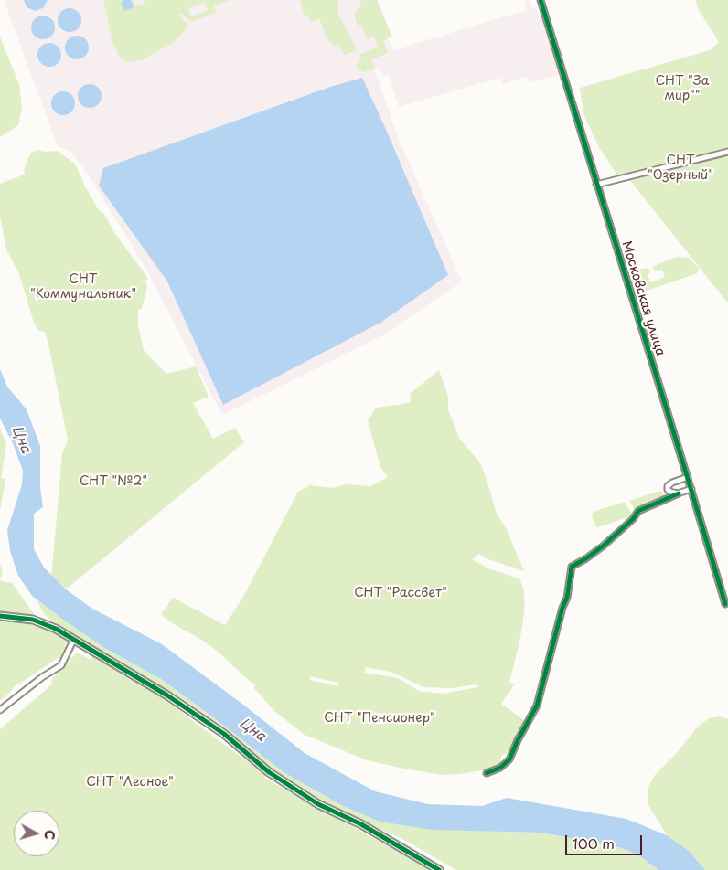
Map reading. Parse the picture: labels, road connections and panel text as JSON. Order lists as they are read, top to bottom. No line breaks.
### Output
{"streets":{"street":["Московская улица"]},"water":["Цна"],"parks":["СНТ \"За мир\"\"","СНТ \"Озерный\"","СНТ \"Коммунальник\"","СНТ \"№2\"","СНТ \"Рассвет\"","СНТ \"Пенсионер\"","СНТ \"Лесное\""],"scale_bar":"100 m","north":"right"}
